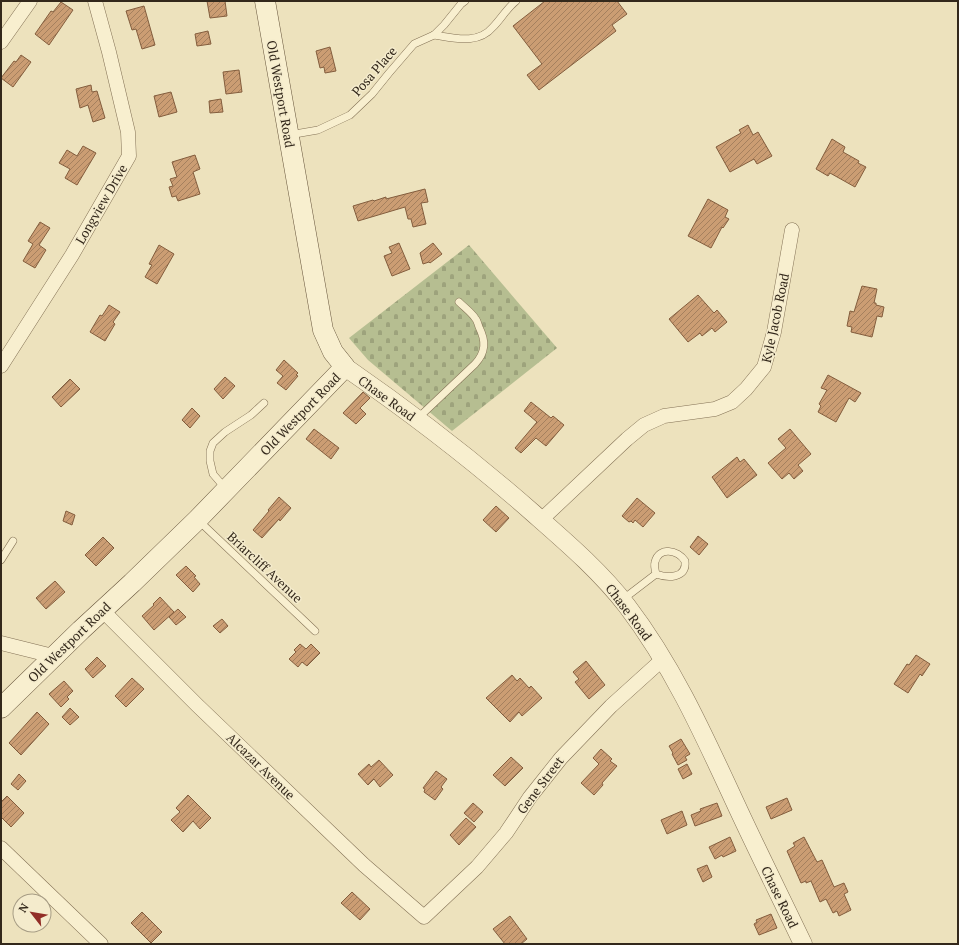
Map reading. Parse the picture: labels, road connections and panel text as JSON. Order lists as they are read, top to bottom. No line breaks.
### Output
{"streets":{"main road":["Old Westport Road"],"street":["Longview Drive","Kyle Jacob Road","Chase Road","Alcazar Avenue","Gene Street"],"lane":["Posa Place","Briarcliff Avenue"]},"crossings":[["Posa Place","Old Westport Road"],["Old Westport Road","Chase Road"],["Old Westport Road","Briarcliff Avenue"],["Old Westport Road","Alcazar Avenue"],["Kyle Jacob Road","Chase Road"],["Chase Road","Gene Street"],["Alcazar Avenue","Gene Street"]],"north":"top left"}
